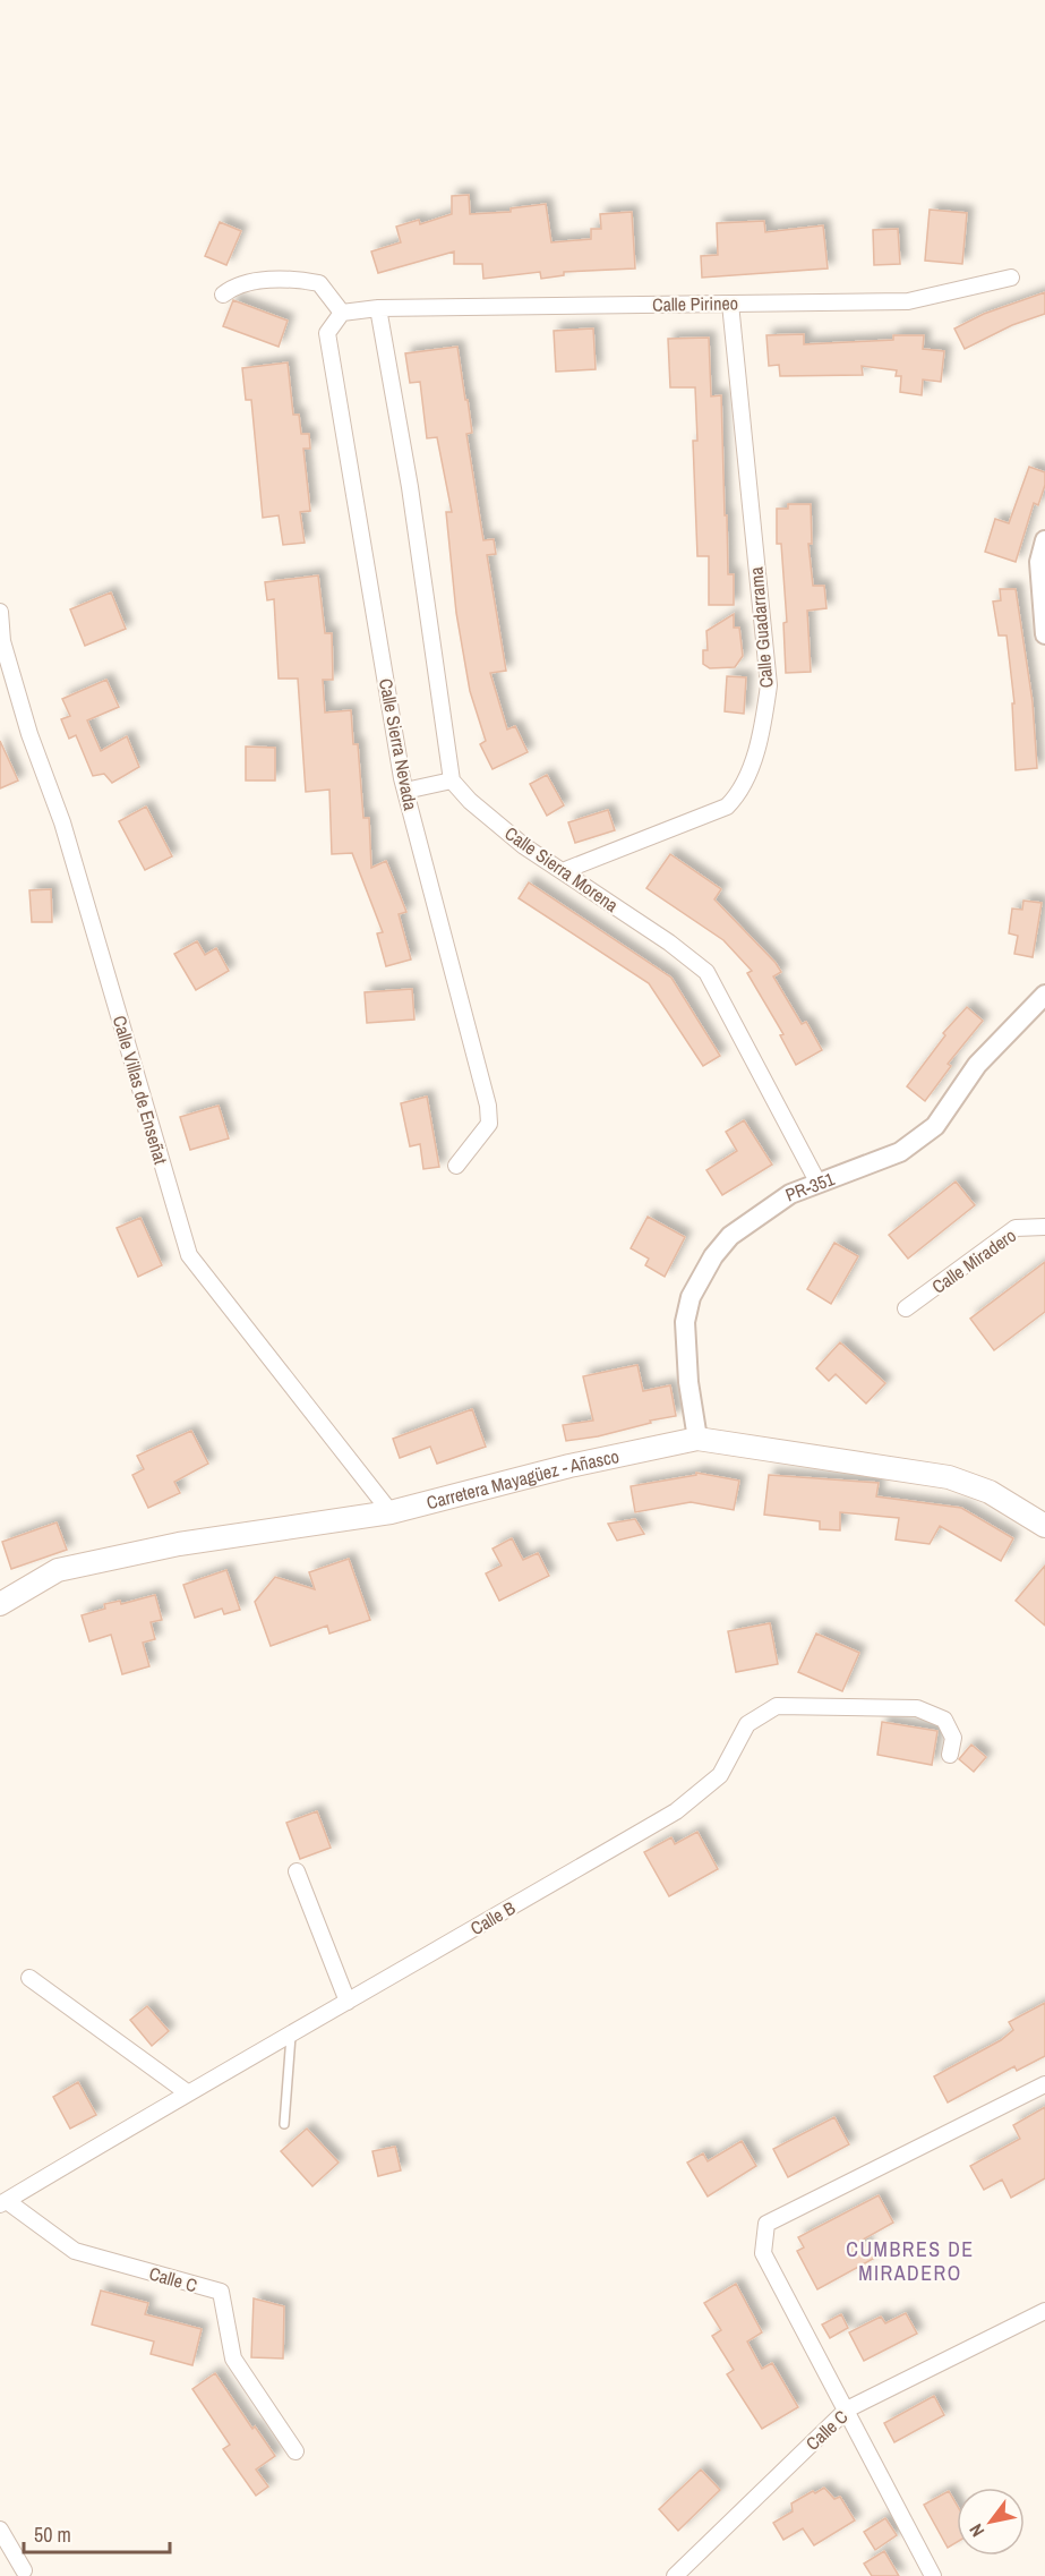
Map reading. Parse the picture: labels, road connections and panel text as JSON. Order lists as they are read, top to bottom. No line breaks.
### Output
{"streets":{"main road":["Carretera Mayagüez - Añasco"],"street":["Calle Pirineo","Calle Guadarrama","Calle Sierra Nevada","Calle Sierra Morena","Calle Villas de Enseñat","PR-351","Calle Miradero","Calle B","Calle C"]},"crossings":[["Calle Pirineo","Calle Guadarrama"],["Calle Pirineo","Calle Sierra Nevada"],["Calle Guadarrama","Calle Sierra Morena"],["Calle Sierra Morena","PR-351"],["Calle Villas de Enseñat","Carretera Mayagüez - Añasco"],["PR-351","Carretera Mayagüez - Añasco"],["Calle B","Calle C"]],"districts":["CUMBRES DE MIRADERO"],"scale_bar":"50 m","north":"bottom left"}
